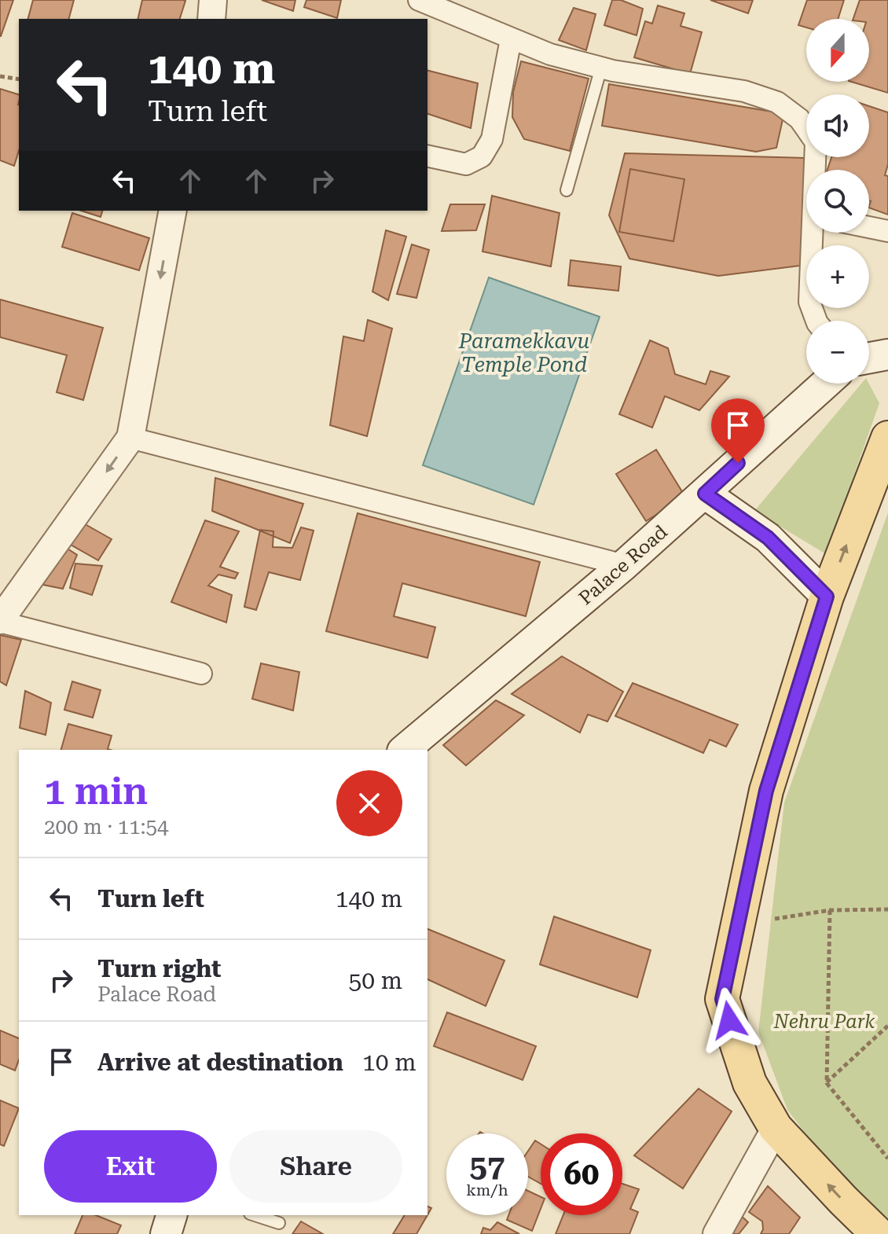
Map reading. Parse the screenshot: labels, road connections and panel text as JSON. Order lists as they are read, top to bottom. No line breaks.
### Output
{"streets":{"main road":["Palace Road"]},"water":["Paramekkavu Temple Pond"],"parks":["Nehru Park"],"north":"bottom","page":{"map_buttons":["+","−"],"turn":["140 m","Turn left"],"heading":["1 min","200 m · 11:54"],"list":[{"name":"Turn left","value":"140 m"},{"name":"Turn right","note":"Palace Road","value":"50 m"},{"name":"Arrive at destination","value":"10 m"}],"buttons":["Exit","Share"],"speed":"57 km/h","limit":"60"}}
